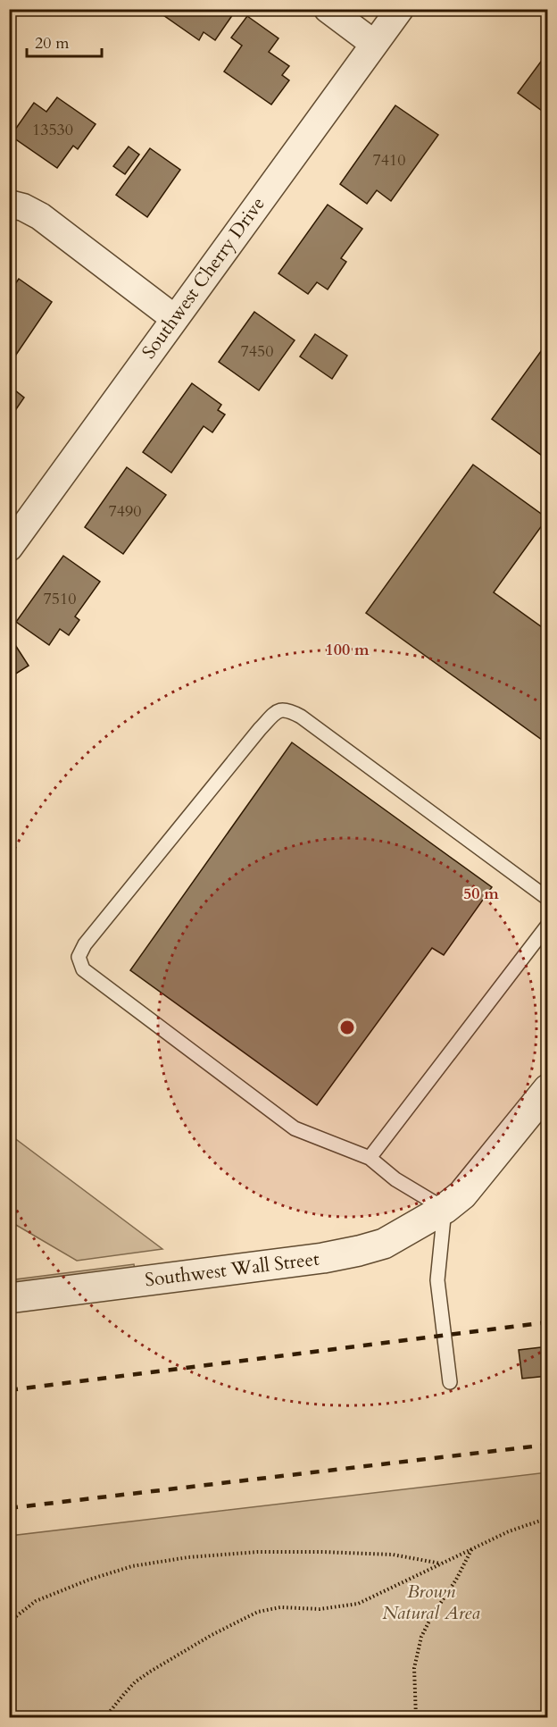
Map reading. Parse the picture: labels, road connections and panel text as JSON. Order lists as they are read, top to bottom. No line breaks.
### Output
{"streets":{"street":["Southwest Cherry Drive","Southwest Wall Street"]},"parks":["Brown Natural Area"],"house_numbers":["13530","7410","7450","7490","7510"],"scale_bar":"20 m","rings":["100 m","50 m"]}
